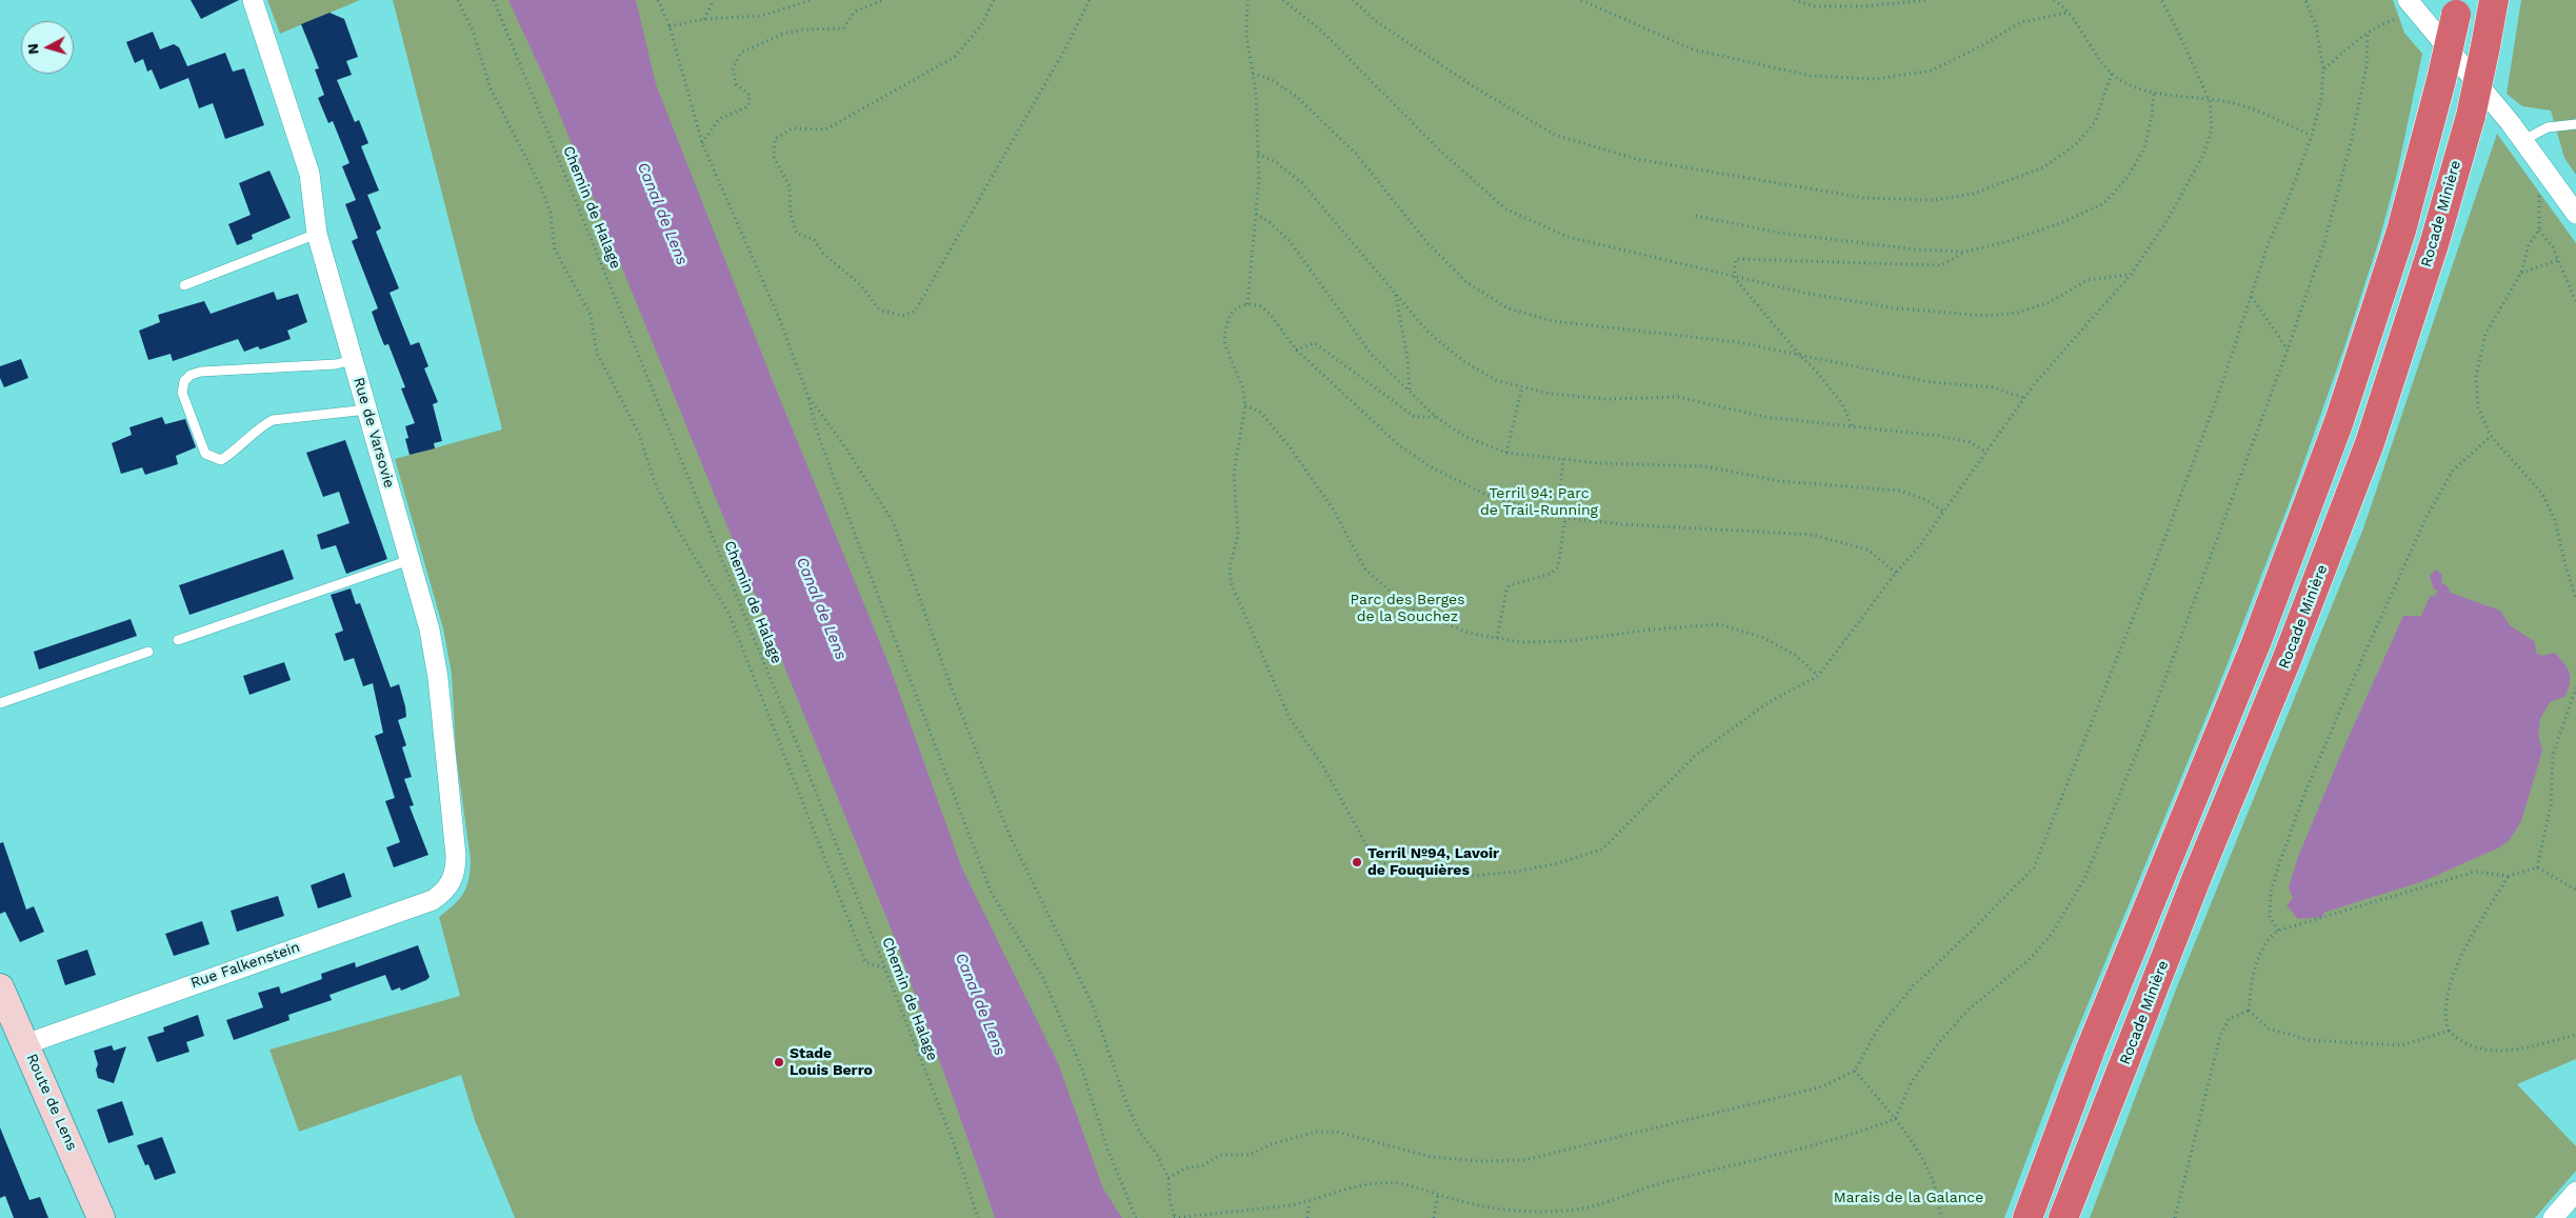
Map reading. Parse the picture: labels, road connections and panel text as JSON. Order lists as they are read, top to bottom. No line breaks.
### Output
{"streets":{"highway":["Rocade Minière"],"street":["Rue de Varsovie","Rue Falkenstein","Route de Lens"],"path":["Chemin de Halage"]},"crossings":[["Rue de Varsovie","Rue Falkenstein"],["Rue Falkenstein","Route de Lens"]],"water":["Canal de Lens"],"parks":["Terril 94: Parc de Trail-Running","Parc des Berges de la Souchez","Marais de la Galance"],"places":["Terril №94, Lavoir de Fouquières","Stade Louis Berro"],"north":"left"}
